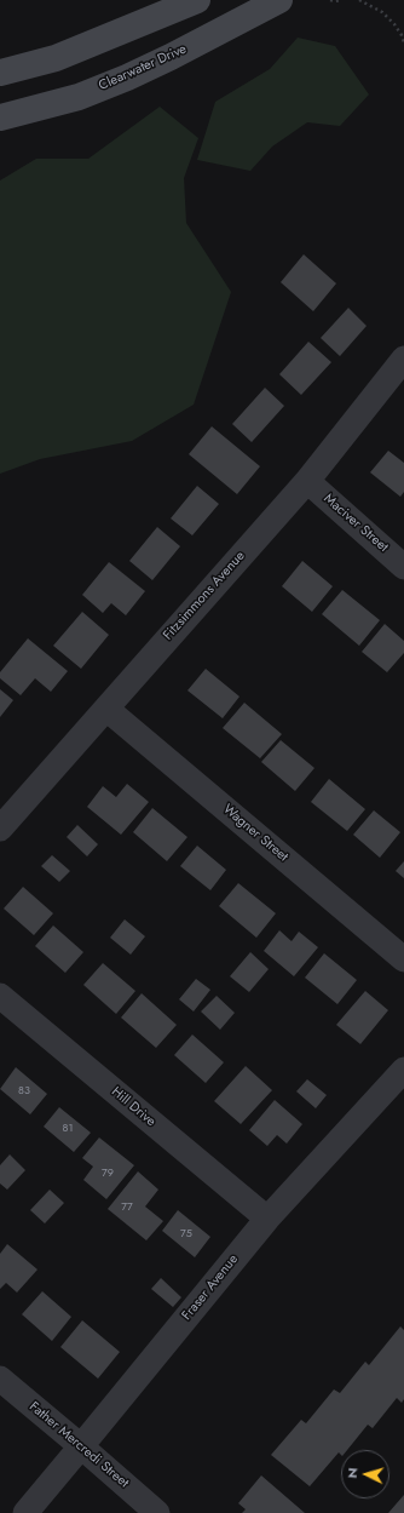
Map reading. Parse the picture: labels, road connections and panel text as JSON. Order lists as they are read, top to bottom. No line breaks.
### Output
{"streets":{"main road":["Clearwater Drive"],"street":["Maciver Street","Fitzsimmons Avenue","Wagner Street","Hill Drive","Fraser Avenue","Father Mercredi Street"]},"crossings":[["Maciver Street","Fitzsimmons Avenue"],["Fitzsimmons Avenue","Wagner Street"],["Hill Drive","Fraser Avenue"],["Fraser Avenue","Father Mercredi Street"]],"house_numbers":["83","81","79","77","75"],"north":"left"}
